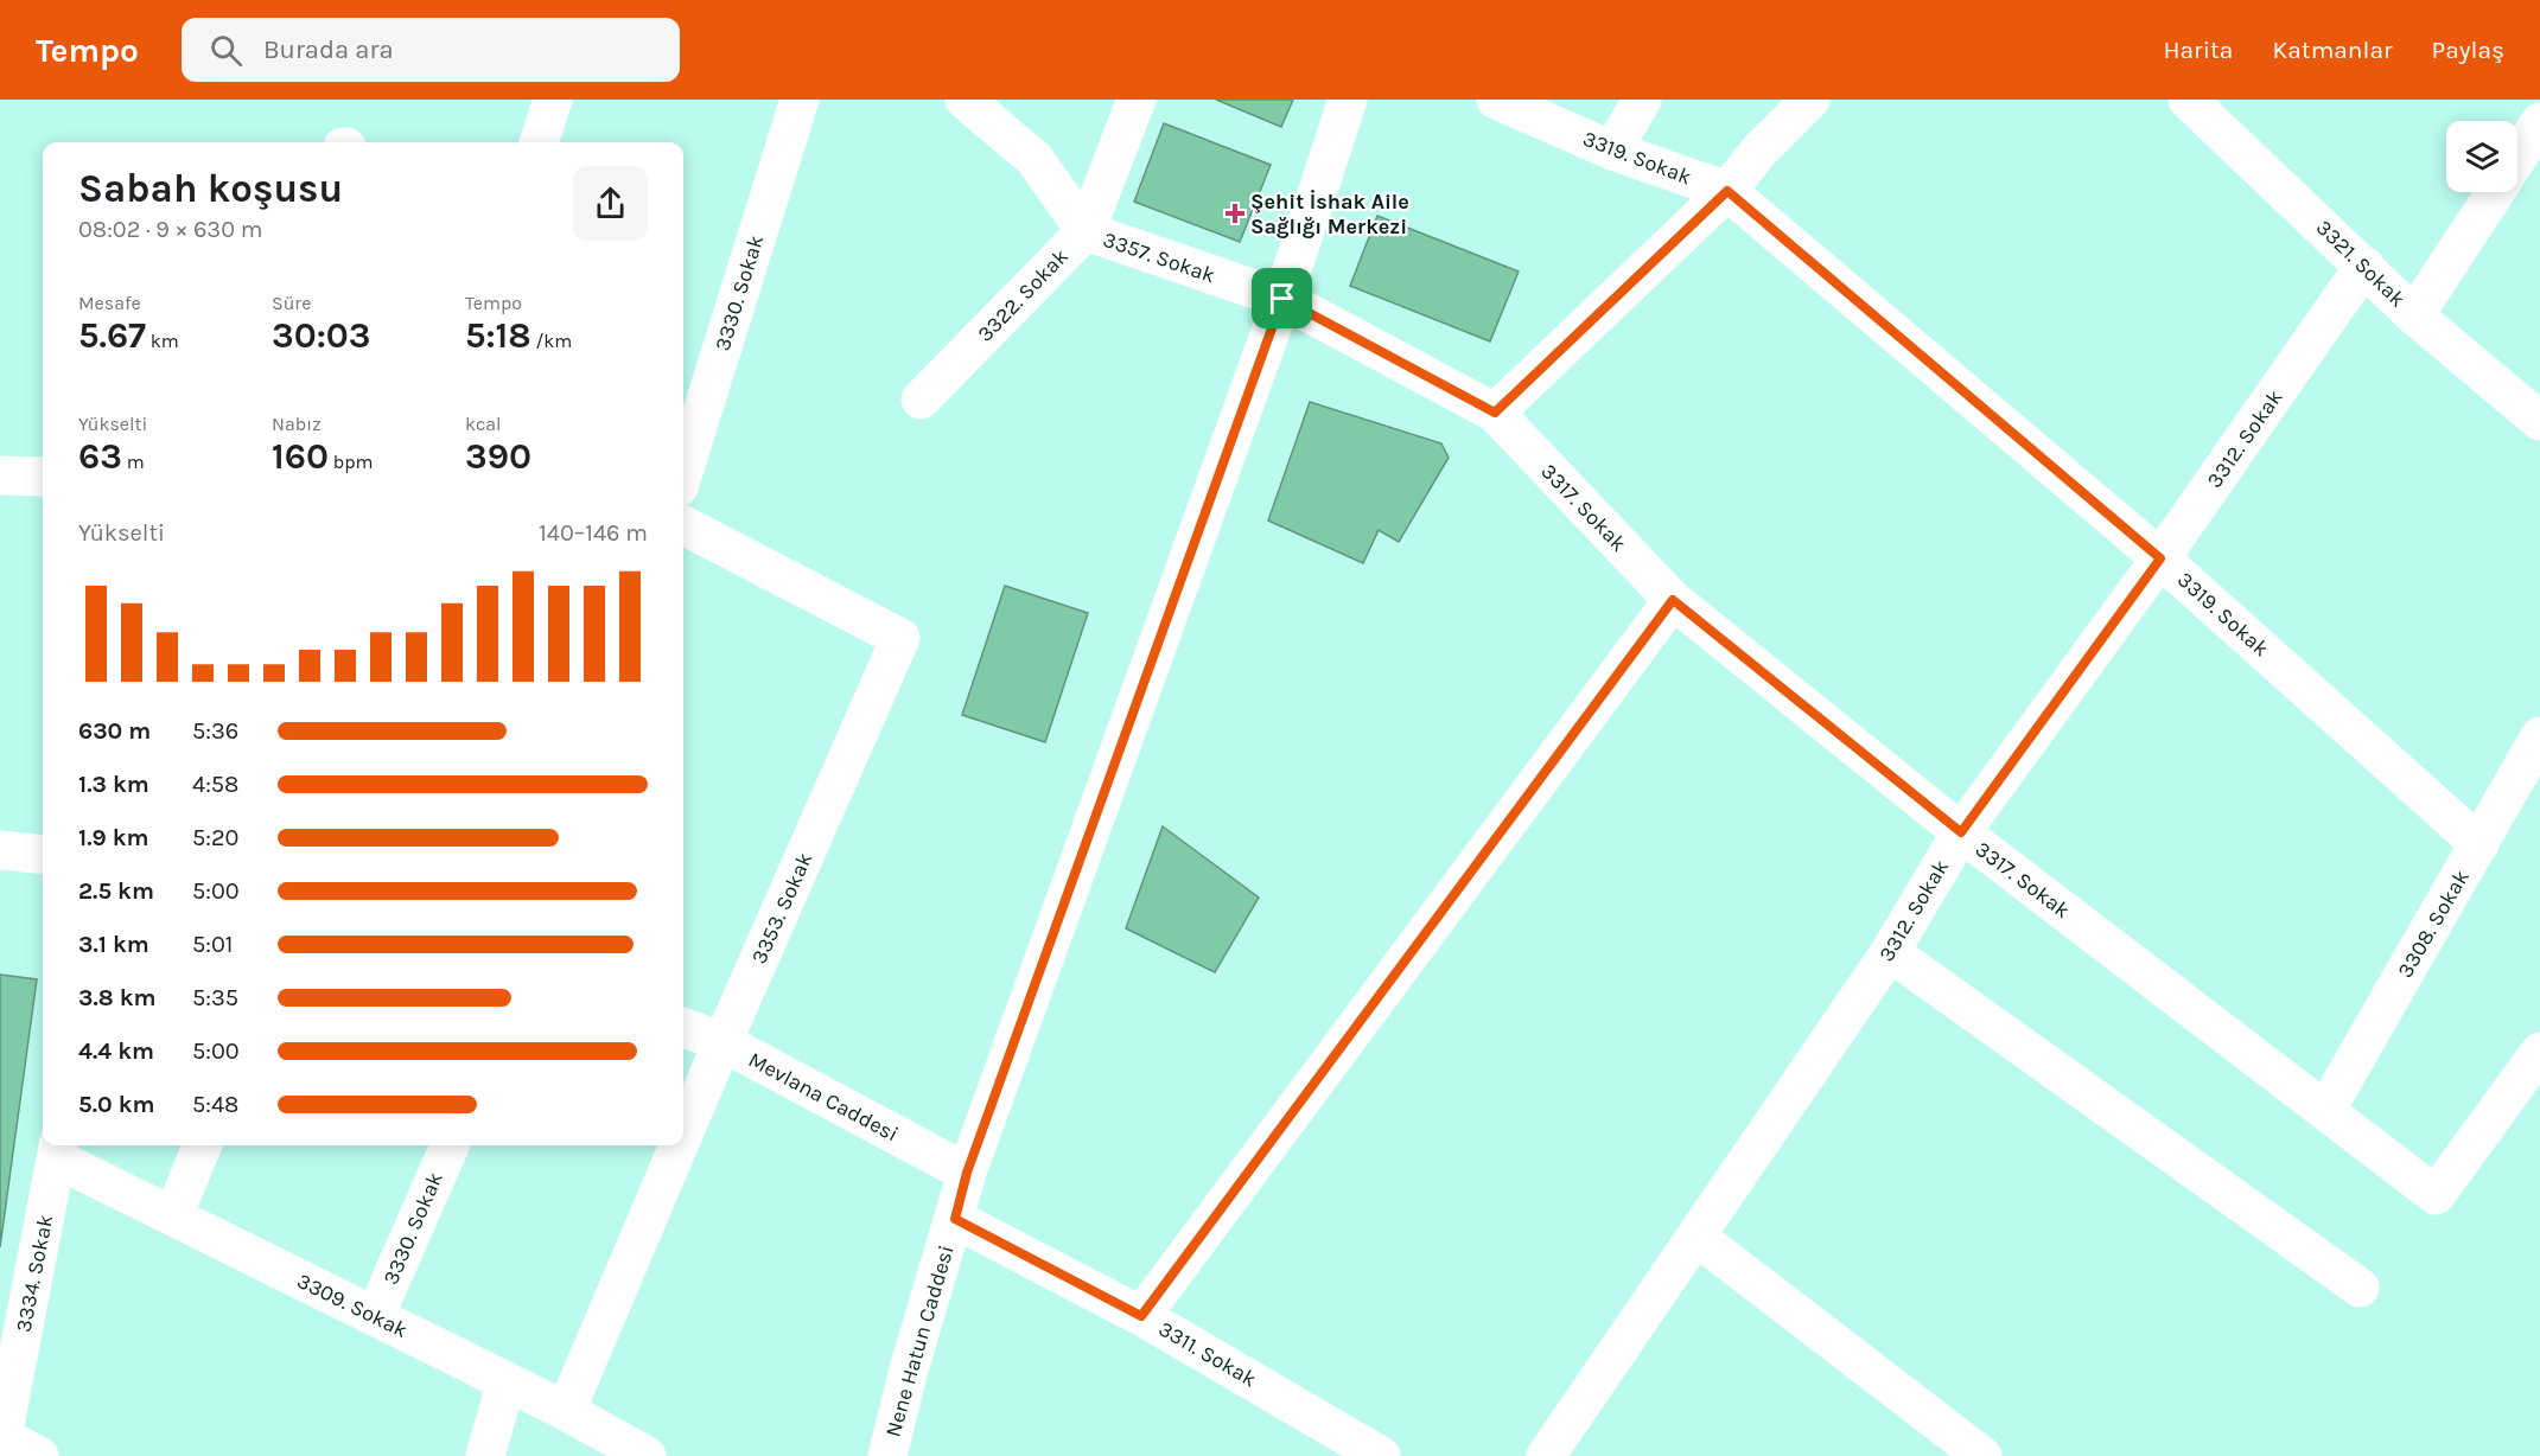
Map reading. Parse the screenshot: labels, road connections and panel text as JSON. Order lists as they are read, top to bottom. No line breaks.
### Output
{"streets":{"street":["3319. Sokak","3357. Sokak","3321. Sokak","3330. Sokak","3322. Sokak","3312. Sokak","3317. Sokak","3353. Sokak","3308. Sokak","Mevlana Caddesi","3334. Sokak","3309. Sokak","Nene Hatun Caddesi","3311. Sokak"]},"crossings":[["3319. Sokak","3312. Sokak"],["3319. Sokak","3308. Sokak"],["3357. Sokak","3322. Sokak"],["3357. Sokak","3317. Sokak"],["3357. Sokak","Nene Hatun Caddesi"],["3321. Sokak","3312. Sokak"],["3330. Sokak","3309. Sokak"],["3312. Sokak","3317. Sokak"],["3317. Sokak","3308. Sokak"],["3317. Sokak","Nene Hatun Caddesi"],["3353. Sokak","Mevlana Caddesi"],["3353. Sokak","3309. Sokak"],["Mevlana Caddesi","Nene Hatun Caddesi"],["3334. Sokak","3309. Sokak"],["Nene Hatun Caddesi","3311. Sokak"]],"places":{"health":["Şehit İshak Aile Sağlığı Merkezi"]},"page":{"header":"Tempo","search":"Burada ara","nav":["Harita","Katmanlar","Paylaş"],"heading":["Sabah koşusu","08:02 · 9 × 630 m"],"stats":[["Mesafe","5.67 km"],["Süre","30:03"],["Tempo","5:18 /km"],["Yükselti","63 m"],["Nabız","160 bpm"],["kcal","390"]],"chart":["Yükselti","140–146 m"],"list":[{"name":"630 m","note":"5:36"},{"name":"1.3 km","note":"4:58"},{"name":"1.9 km","note":"5:20"},{"name":"2.5 km","note":"5:00"},{"name":"3.1 km","note":"5:01"},{"name":"3.8 km","note":"5:35"},{"name":"4.4 km","note":"5:00"},{"name":"5.0 km","note":"5:48"}]}}
